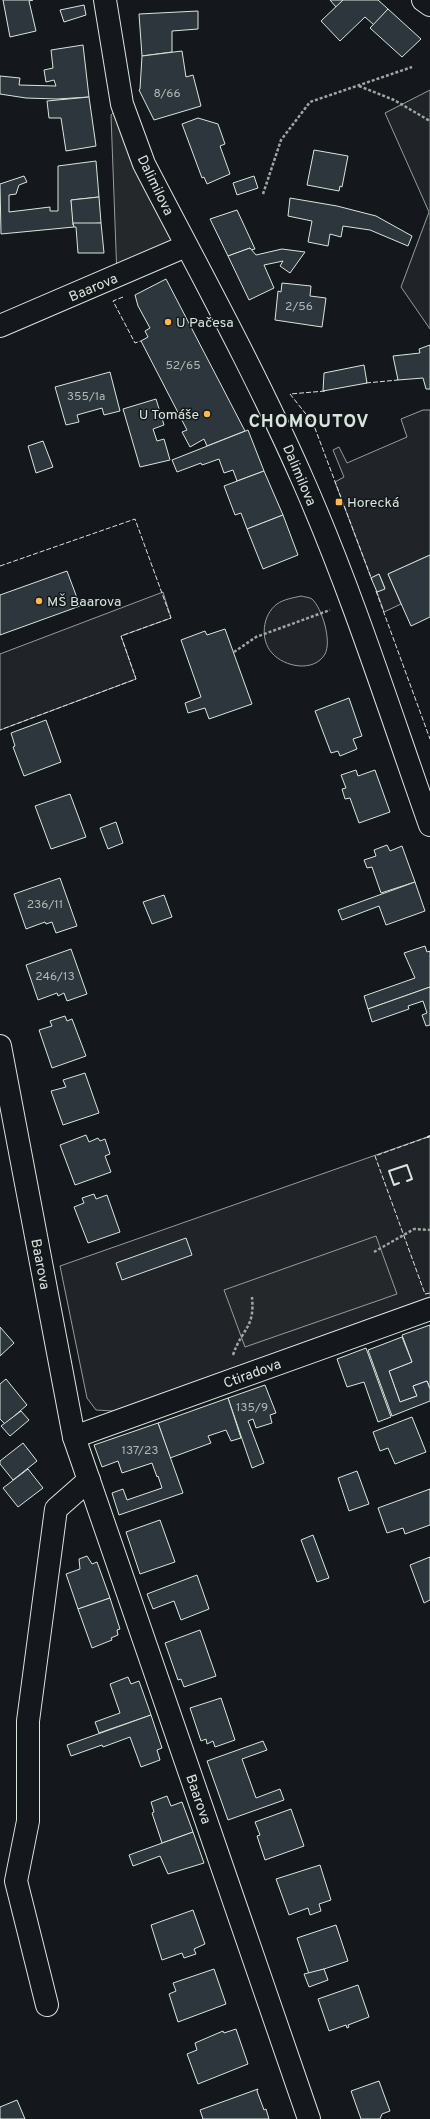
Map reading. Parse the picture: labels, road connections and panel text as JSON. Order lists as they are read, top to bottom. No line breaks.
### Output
{"streets":{"street":["Dalimilova","Baarova","Ctiradova"]},"crossings":[["Dalimilova","Baarova"],["Baarova","Ctiradova"]],"districts":["CHOMOUTOV"],"places":{"other":["U Pačesa","U Tomáše","MŠ Baarova"],"transit":["Horecká"]},"house_numbers":["8/66","2/56","52/65","355/1a","236/11","246/13","135/9","137/23"]}
